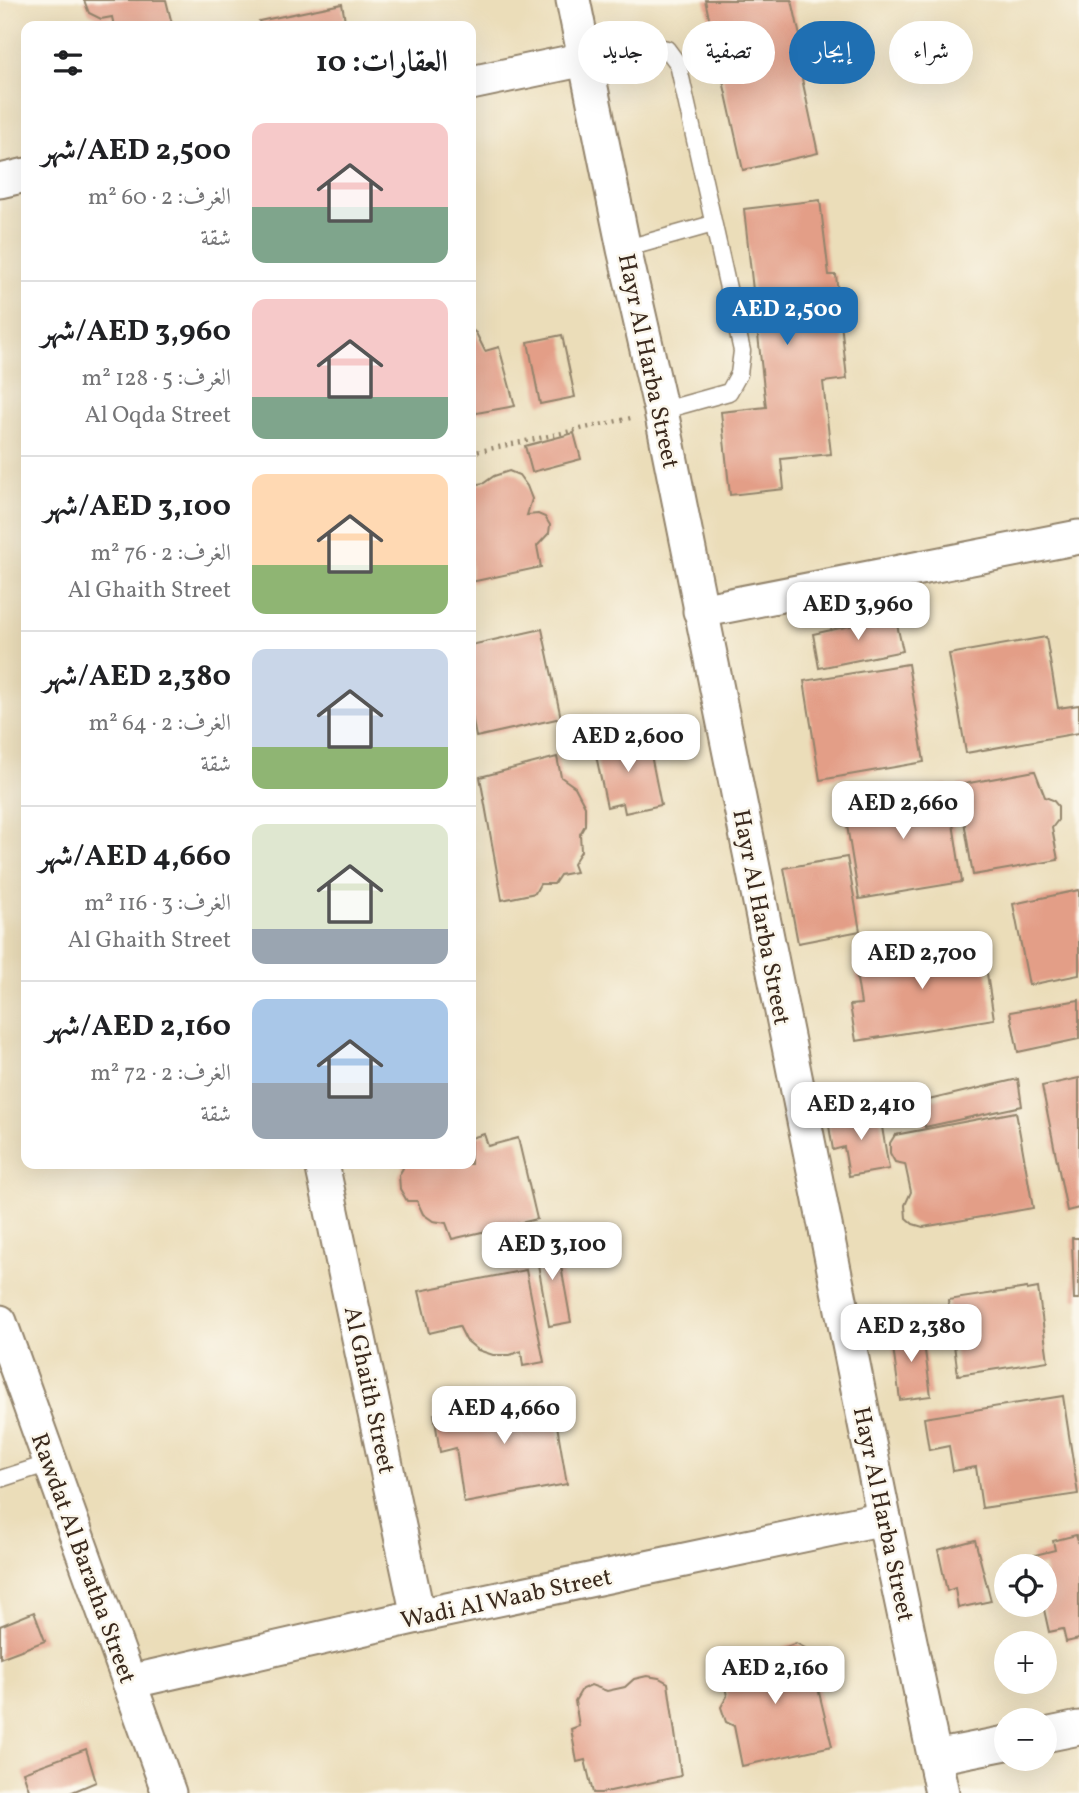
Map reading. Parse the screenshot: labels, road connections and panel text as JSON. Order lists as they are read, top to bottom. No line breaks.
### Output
{"streets":{"street":["Hayr Al Harba Street","Al Ghaith Street","Rawdat Al Baratha Street","Wadi Al Waab Street"]},"crossings":[["Hayr Al Harba Street","Wadi Al Waab Street"],["Al Ghaith Street","Wadi Al Waab Street"],["Rawdat Al Baratha Street","Wadi Al Waab Street"]],"page":{"chip":["شراء","إيجار","تصفية","جديد"],"heading":"العقارات: 10","list":[{"name":"AED 2,500/شهر","note":"الغرف: 2 · 60 m² · شقة"},{"name":"AED 3,960/شهر","note":"الغرف: 5 · 128 m² · Al Oqda Street"},{"name":"AED 3,100/شهر","note":"الغرف: 2 · 76 m² · Al Ghaith Street"},{"name":"AED 2,380/شهر","note":"الغرف: 2 · 64 m² · شقة"},{"name":"AED 4,660/شهر","note":"الغرف: 3 · 116 m² · Al Ghaith Street"},{"name":"AED 2,160/شهر","note":"الغرف: 2 · 72 m² · شقة"}],"price":["AED 2,500","AED 3,960","AED 2,600","AED 2,660","AED 2,700","AED 2,410","AED 3,100","AED 2,380","AED 4,660","AED 2,160"],"map_buttons":["+","−"]}}
